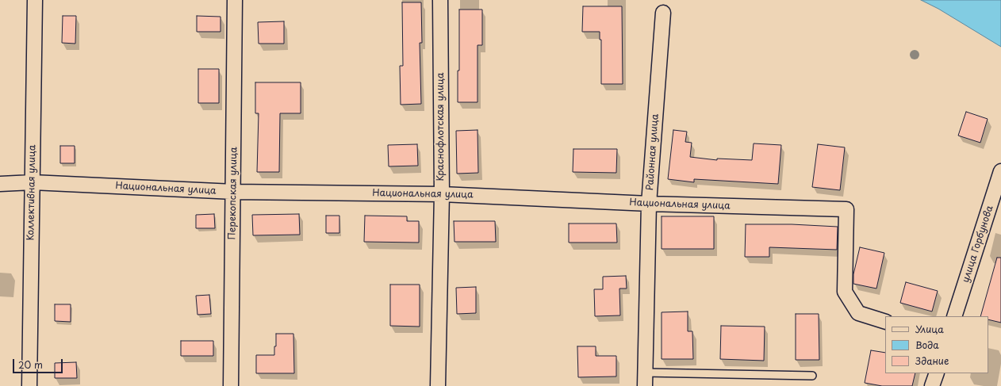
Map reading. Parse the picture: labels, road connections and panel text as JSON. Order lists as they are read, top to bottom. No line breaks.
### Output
{"streets":{"street":["Краснофлотская улица","Районная улица","Национальная улица","Коллективная улица","Перекопская улица","улица Горбунова"]},"crossings":[["Краснофлотская улица","Национальная улица"],["Районная улица","Национальная улица"],["Национальная улица","Коллективная улица"],["Национальная улица","Перекопская улица"]],"legend":["Улица","Вода","Здание"],"scale_bar":"20 m"}
